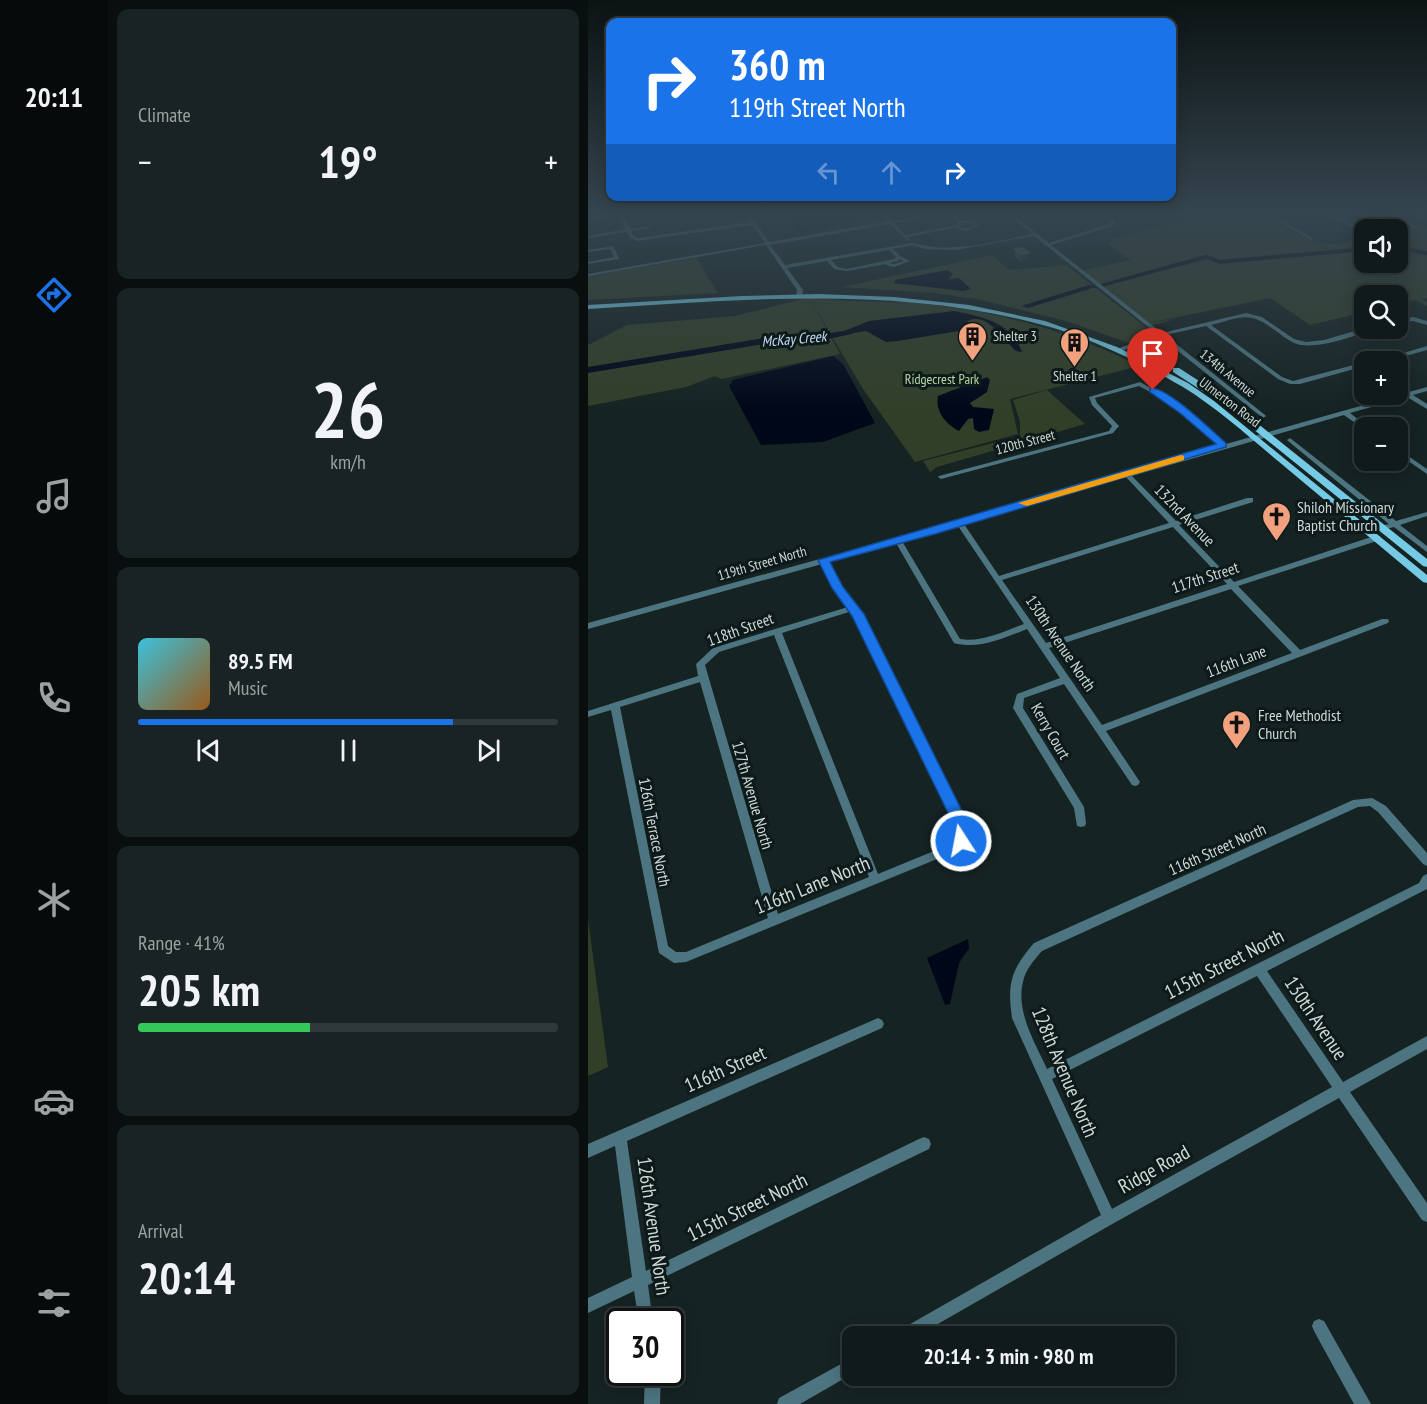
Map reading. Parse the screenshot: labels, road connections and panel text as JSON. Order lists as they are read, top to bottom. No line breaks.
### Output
{"streets":{"main road":["Ulmerton Road"],"street":["134th Avenue","120th Street","132nd Avenue","119th Street North","117th Street","118th Street","130th Avenue North","116th Lane","Kerry Court","127th Avenue North","126th Terrace North","116th Street North","116th Lane North","115th Street North","130th Avenue","116th Street","128th Avenue North","Ridge Road","126th Avenue North"]},"crossings":[["Ulmerton Road","119th Street North"],["Ulmerton Road","117th Street"],["120th Street","119th Street North"],["132nd Avenue","119th Street North"],["132nd Avenue","117th Street"],["132nd Avenue","116th Lane"],["119th Street North","130th Avenue North"],["117th Street","130th Avenue North"],["118th Street","127th Avenue North"],["118th Street","116th Lane North"],["130th Avenue North","116th Lane"],["130th Avenue North","Kerry Court"],["127th Avenue North","116th Lane North"],["126th Terrace North","116th Lane North"],["116th Street North","128th Avenue North"],["115th Street North","130th Avenue"],["115th Street North","128th Avenue North"],["115th Street North","126th Avenue North"],["130th Avenue","Ridge Road"],["116th Street","126th Avenue North"],["128th Avenue North","Ridge Road"]],"water":["McKay Creek"],"parks":["Ridgecrest Park"],"places":{"building":["Shelter 3","Shelter 1"],"church":["Shiloh Missionary Baptist Church","Free Methodist Church"]},"page":{"tabs":"20:11","tile":["Climate",["26","km/h"],["Range · 41%","205 km"],["Arrival","20:14"]],"turn":["360 m","119th Street North"],"heat":["−","19°","+"],"map_buttons":["+","−"],"song":["89.5 FM","Music"],"limit":"30","trip":"20:14 · 3 min · 980 m"}}
